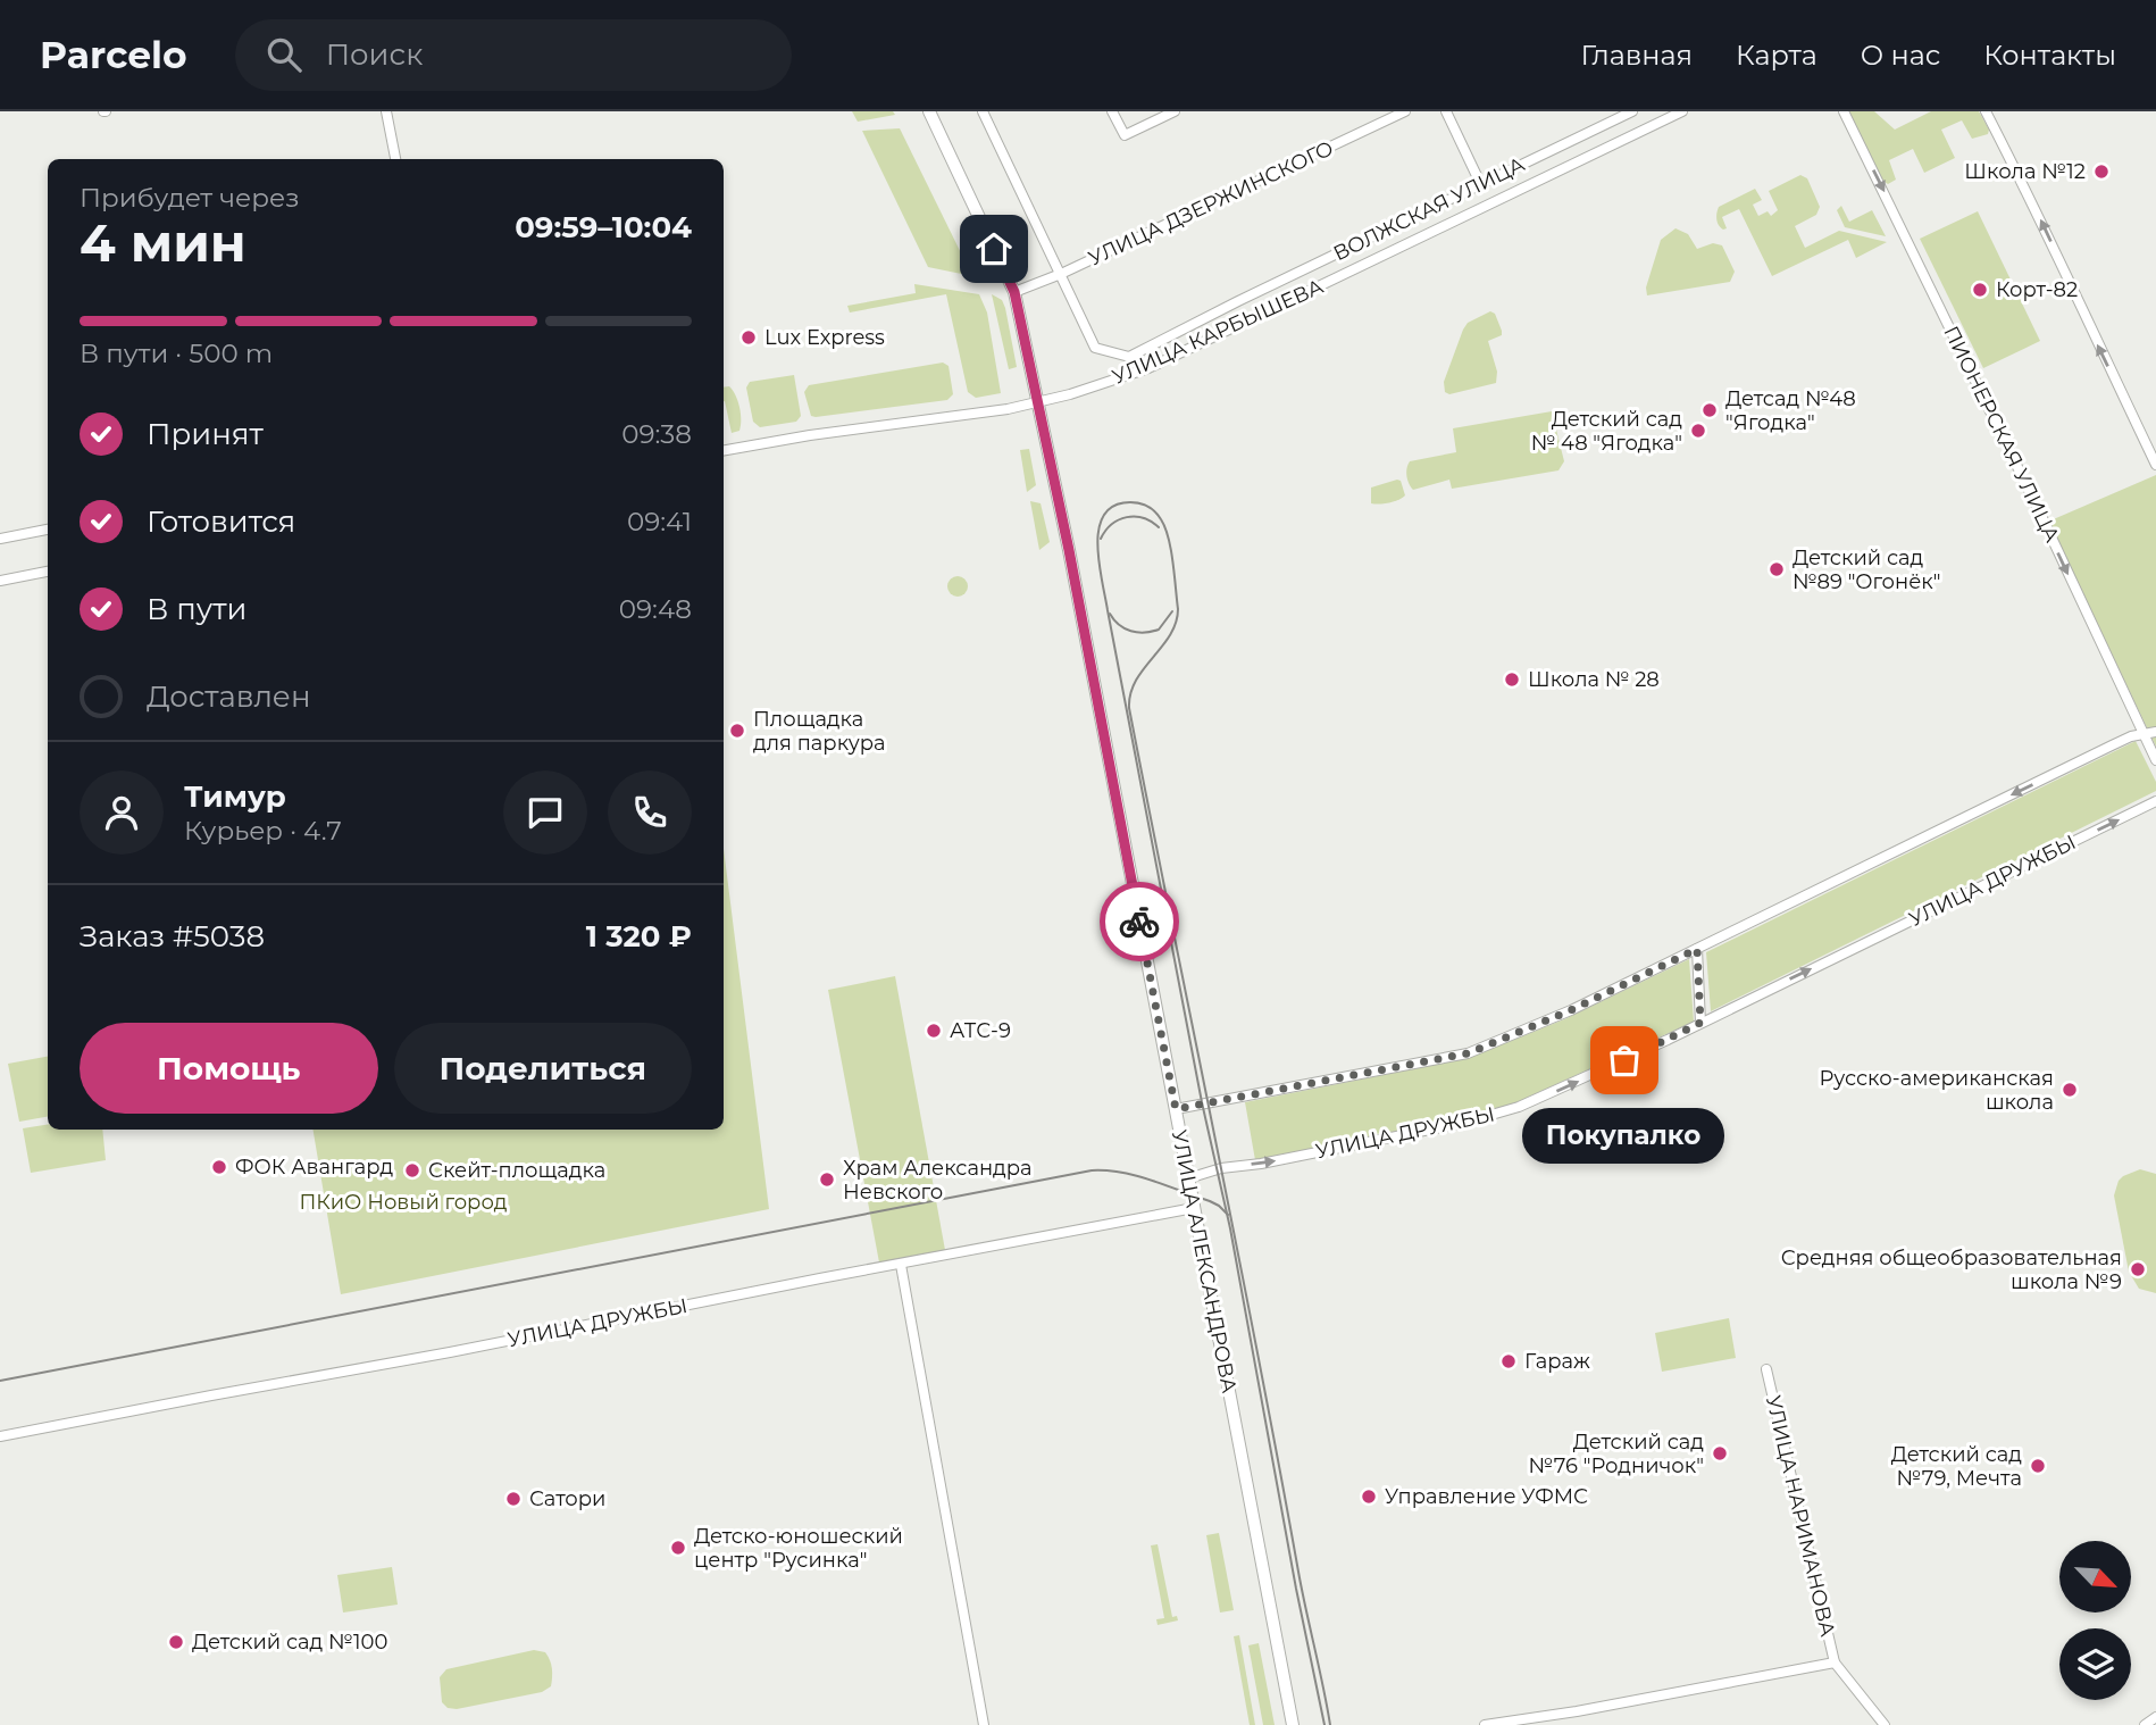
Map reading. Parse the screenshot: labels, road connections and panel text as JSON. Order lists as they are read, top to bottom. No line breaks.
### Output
{"streets":{"main road":["УЛИЦА АЛЕКСАНДРОВА"],"street":["УЛИЦА ДЗЕРЖИНСКОГО","ВОЛЖСКАЯ УЛИЦА","УЛИЦА КАРБЫШЕВА","ПИОНЕРСКАЯ УЛИЦА","УЛИЦА ДРУЖБЫ","УЛИЦА НАРИМАНОВА"]},"crossings":[["УЛИЦА ДЗЕРЖИНСКОГО","ВОЛЖСКАЯ УЛИЦА"],["УЛИЦА ДЗЕРЖИНСКОГО","УЛИЦА АЛЕКСАНДРОВА"],["УЛИЦА КАРБЫШЕВА","УЛИЦА АЛЕКСАНДРОВА"],["УЛИЦА ДРУЖБЫ","УЛИЦА АЛЕКСАНДРОВА"]],"one_way":["ПИОНЕРСКАЯ УЛИЦА"],"parks":["ПКиО Новый город"],"places":["Школа №12","Корт-82","Lux Express","Детсад №48 \"Ягодка\"","Детский сад № 48 \"Ягодка\"","Детский сад №89 \"Огонёк\"","Школа № 28","Площадка для паркура","АТС-9","Покупалко","Русско-американская школа","ФОК Авангард","Скейт-площадка","Храм Александра Невского","Средняя общеобразовательная школа №9","Гараж","Детский сад №76 \"Родничок\"","Детский сад №79, Мечта","Управление УФМС","Сатори","Детско-юношеский центр \"Русинка\"","Детский сад №100"],"north":"bottom right","page":{"header":"Parcelo","search":"Поиск","nav":["Главная","Карта","О нас","Контакты"],"heading":["4 мин","Прибудет через","09:59–10:04"],"panel":["Тимур","Курьер · 4.7","Заказ #5038","1 320 ₽"],"bar":"В пути · 500 m","list":[["Принят","09:38"],["Готовится","09:41"],["В пути","09:48"],"Доставлен"],"buttons":["Помощь","Поделиться"],"bubble":"Покупалко"}}
